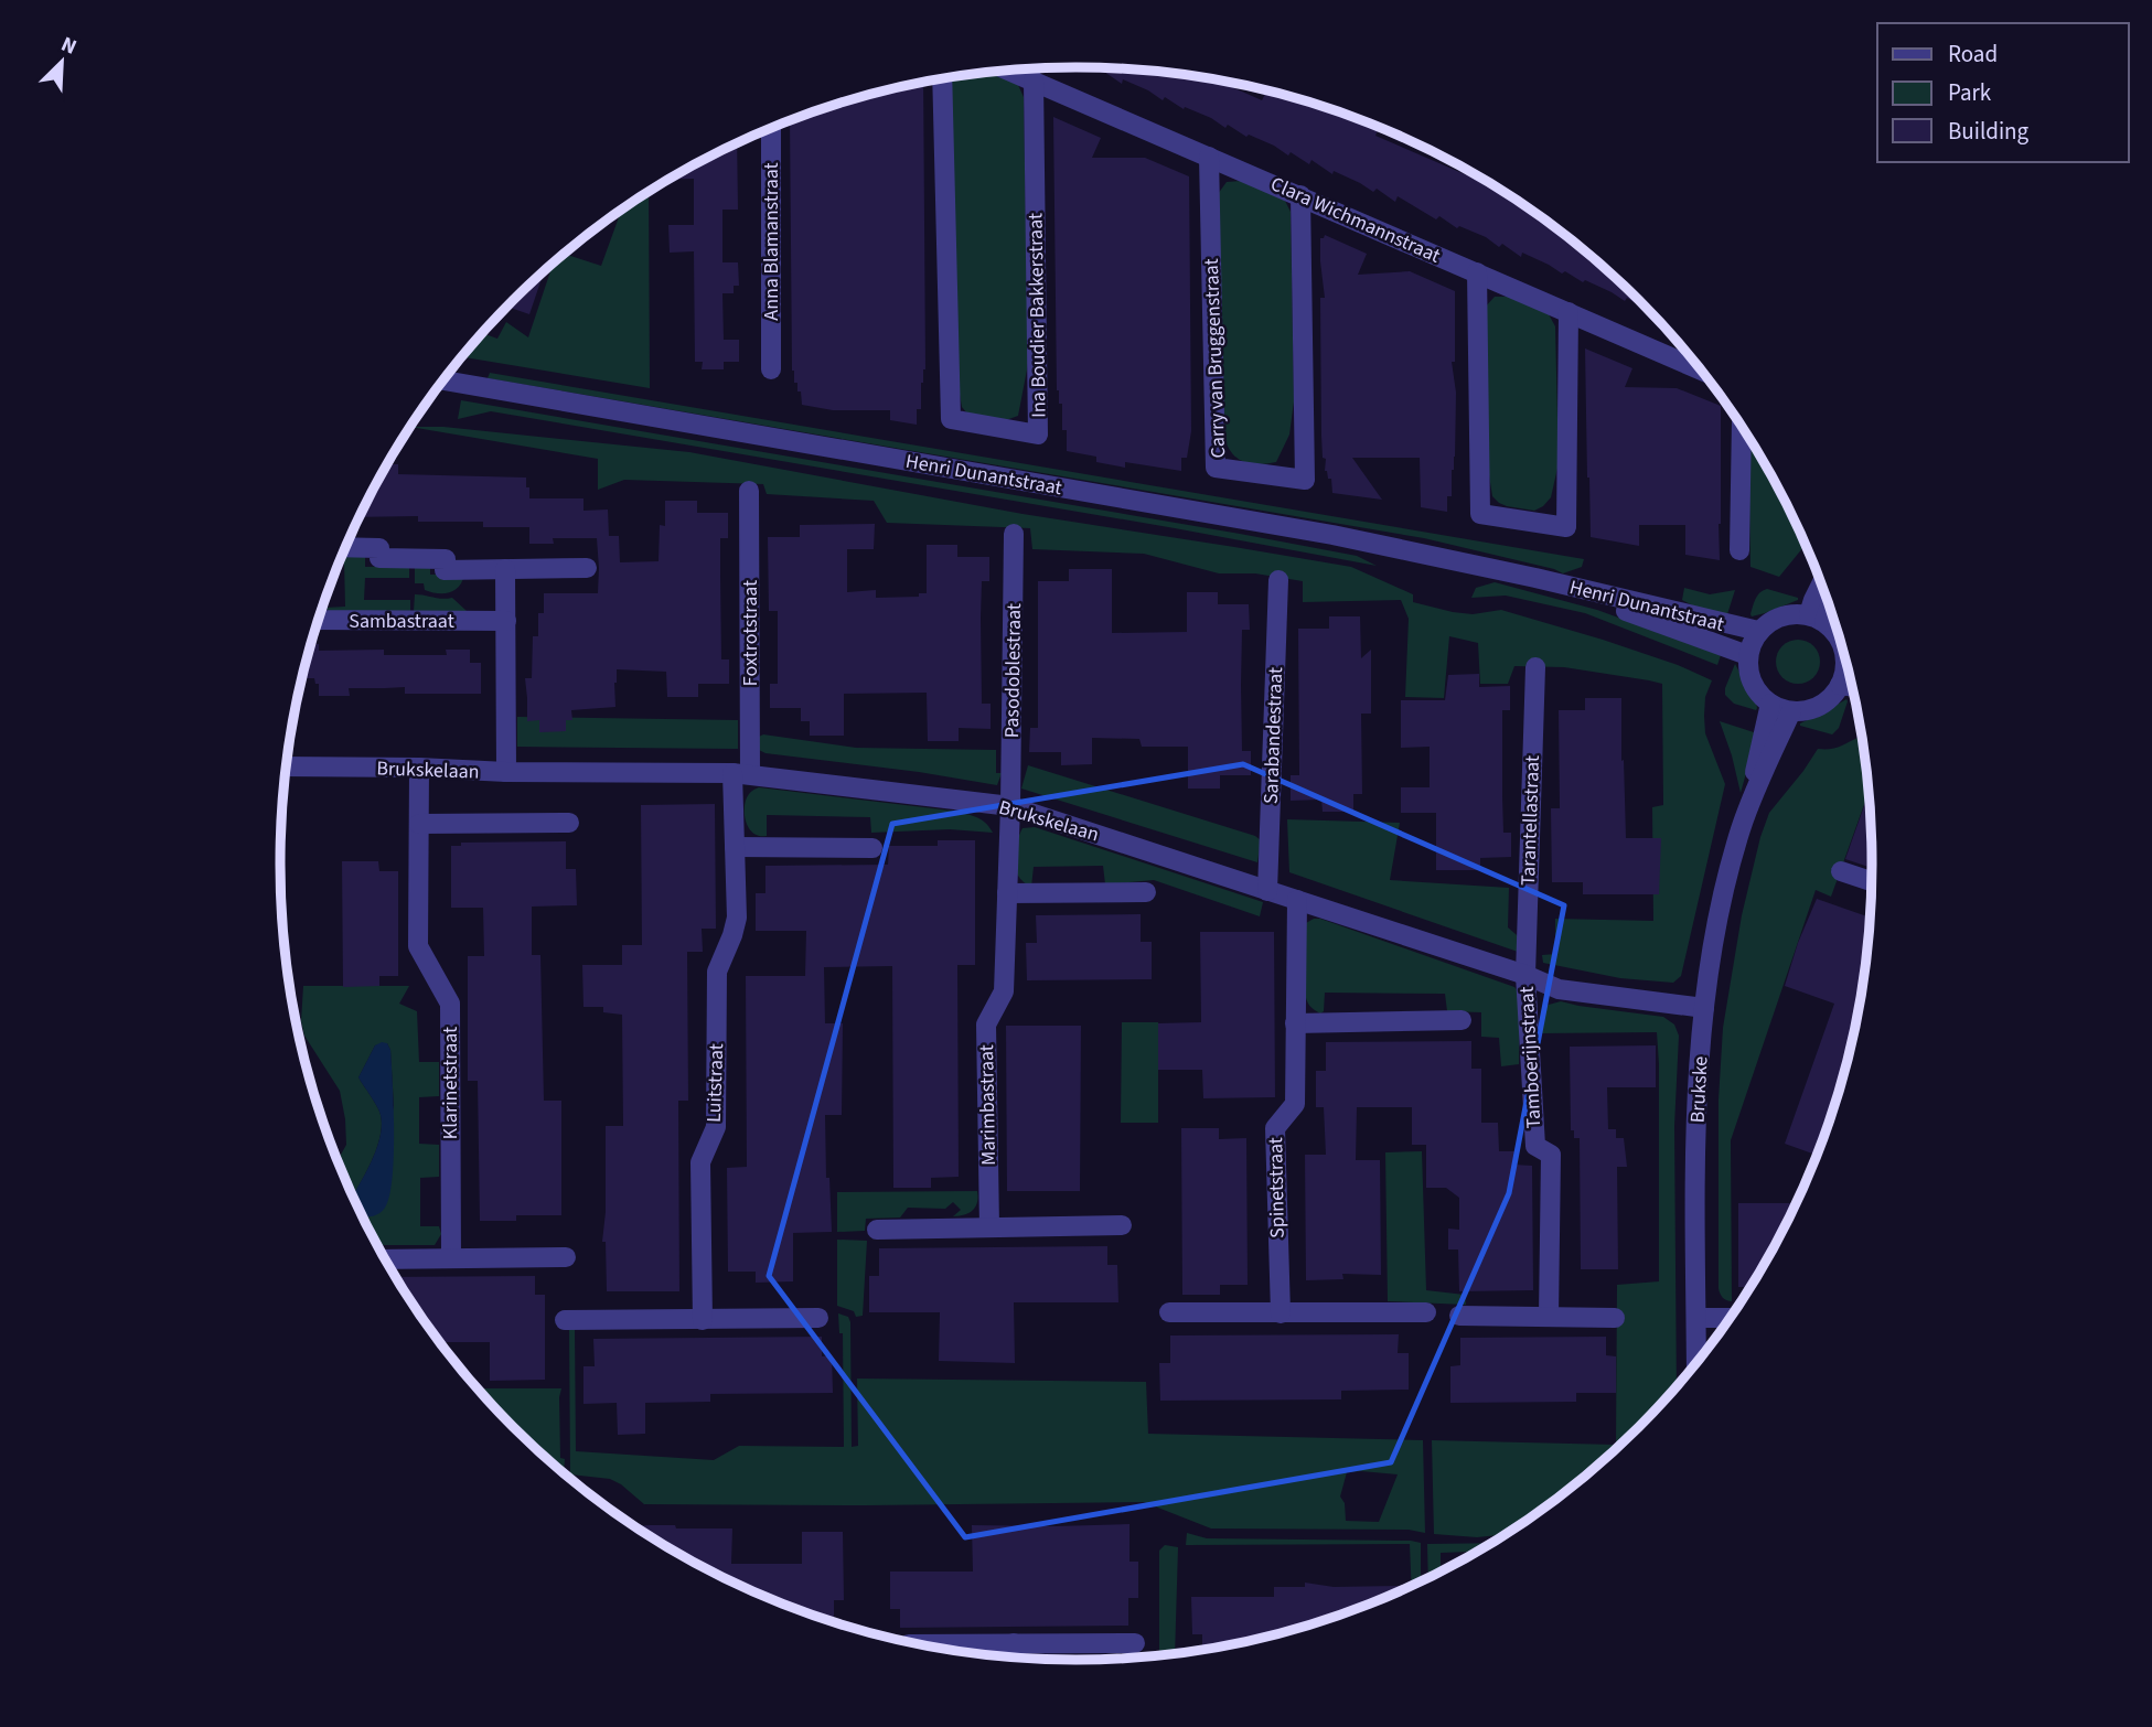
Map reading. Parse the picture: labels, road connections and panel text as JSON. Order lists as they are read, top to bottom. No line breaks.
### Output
{"streets":{"street":["Clara Wichmannstraat","Anna Blamanstraat","Ina Boudier Bakkerstraat","Carry van Bruggenstraat","Henri Dunantstraat","Sambastraat","Foxtrotstraat","Pasodoblestraat","Sarabandestraat","Brukskelaan","Tarantellastraat","Tamboerijnstraat","Klarinetstraat","Luitstraat","Brukske","Marimbastraat","Spinetstraat"]},"crossings":[["Clara Wichmannstraat","Ina Boudier Bakkerstraat"],["Clara Wichmannstraat","Carry van Bruggenstraat"],["Foxtrotstraat","Brukskelaan"],["Foxtrotstraat","Luitstraat"],["Pasodoblestraat","Brukskelaan"],["Pasodoblestraat","Marimbastraat"],["Sarabandestraat","Brukskelaan"],["Brukskelaan","Tarantellastraat"],["Brukskelaan","Tamboerijnstraat"],["Brukskelaan","Klarinetstraat"],["Brukskelaan","Luitstraat"],["Brukskelaan","Brukske"],["Brukskelaan","Marimbastraat"],["Brukskelaan","Spinetstraat"],["Tarantellastraat","Tamboerijnstraat"]],"legend":["Road","Park","Building"],"north":"top right"}
